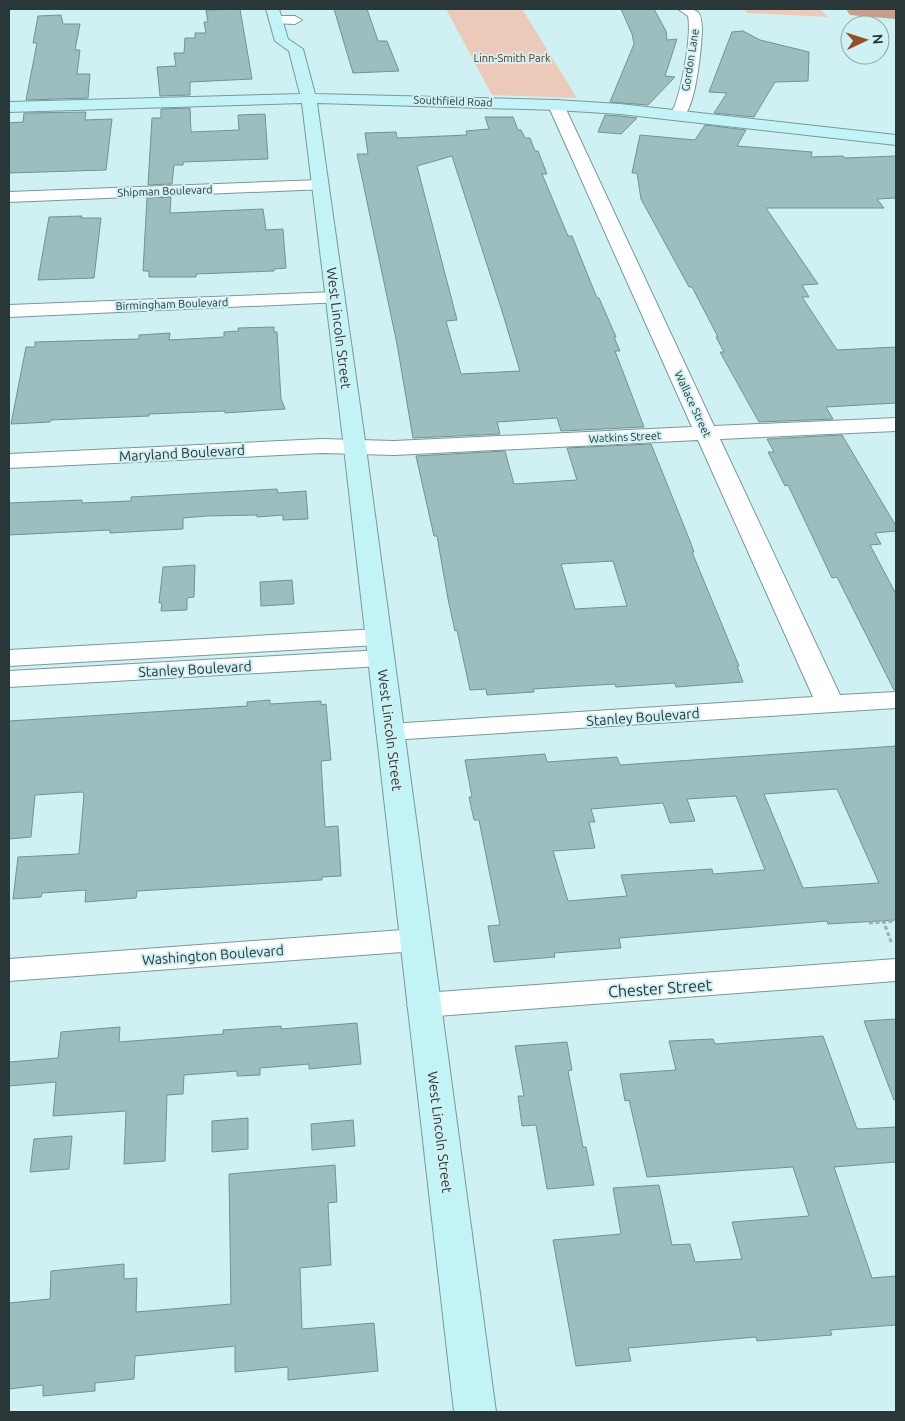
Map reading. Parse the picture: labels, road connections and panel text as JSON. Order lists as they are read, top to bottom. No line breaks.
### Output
{"streets":{"street":["Gordon Lane","Southfield Road","Shipman Boulevard","Birmingham Boulevard","West Lincoln Street","Wallace Street","Watkins Street","Maryland Boulevard","Stanley Boulevard","Washington Boulevard","Chester Street"]},"crossings":[["Gordon Lane","Southfield Road"],["Southfield Road","West Lincoln Street"],["Southfield Road","Wallace Street"],["Shipman Boulevard","West Lincoln Street"],["Birmingham Boulevard","West Lincoln Street"],["West Lincoln Street","Watkins Street"],["West Lincoln Street","Maryland Boulevard"],["West Lincoln Street","Stanley Boulevard"],["West Lincoln Street","Washington Boulevard"],["West Lincoln Street","Chester Street"],["Wallace Street","Watkins Street"],["Wallace Street","Stanley Boulevard"],["Watkins Street","Maryland Boulevard"]],"parks":["Linn-Smith Park"],"north":"right"}
